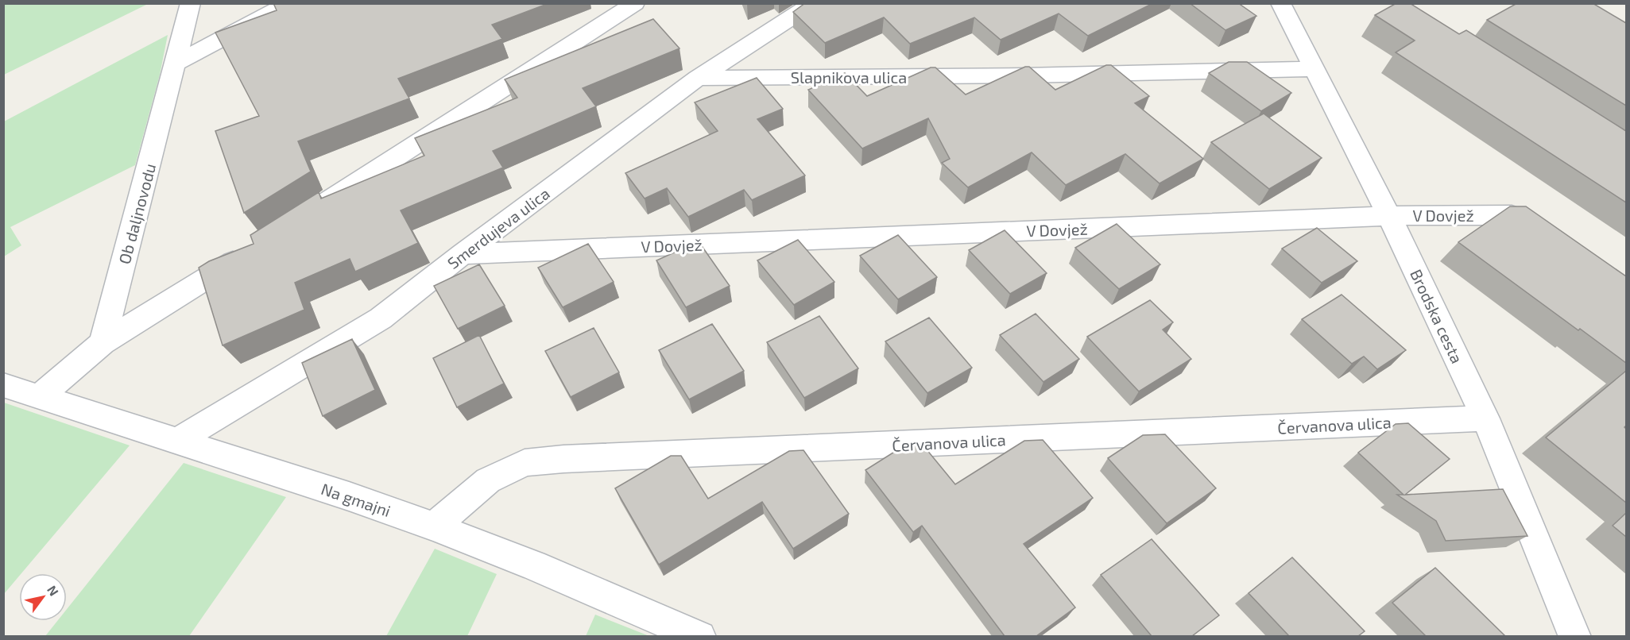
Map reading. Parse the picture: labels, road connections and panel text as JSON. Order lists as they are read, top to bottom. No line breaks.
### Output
{"streets":{"street":["Slapnikova ulica","Ob daljnovodu","V Dovjež","Smerdujeva ulica","Brodska cesta","Červanova ulica","Na gmajni"]},"crossings":[["Slapnikova ulica","Smerdujeva ulica"],["Slapnikova ulica","Brodska cesta"],["V Dovjež","Smerdujeva ulica"],["V Dovjež","Brodska cesta"],["Smerdujeva ulica","Na gmajni"],["Brodska cesta","Červanova ulica"],["Červanova ulica","Na gmajni"]],"north":"top right"}
